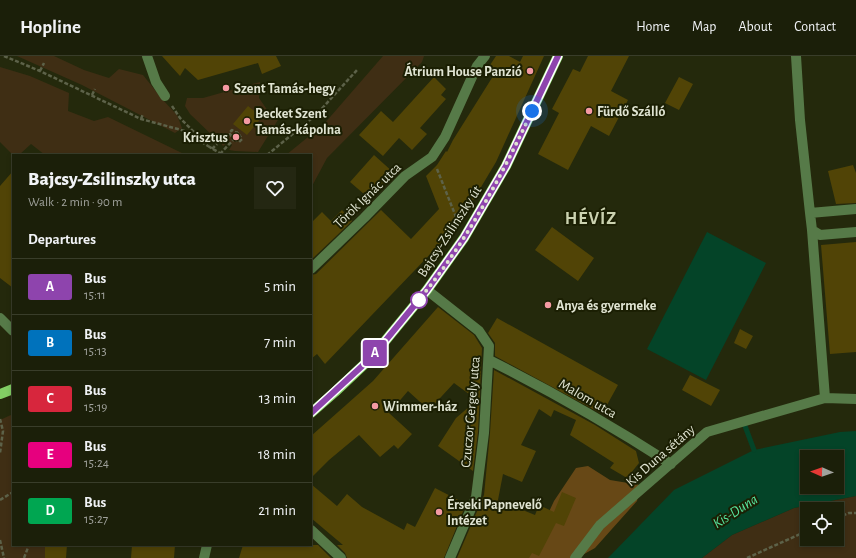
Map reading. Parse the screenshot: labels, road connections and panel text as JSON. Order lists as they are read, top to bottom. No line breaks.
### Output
{"streets":{"main road":["Bajcsy-Zsilinszky út"],"street":["Török Ignác utca","Malom utca","Czuczor Gergely utca","Kis Duna sétány"]},"crossings":[["Bajcsy-Zsilinszky út","Czuczor Gergely utca"],["Malom utca","Czuczor Gergely utca"],["Malom utca","Kis Duna sétány"]],"districts":["HÉVÍZ"],"water":["Kis-Duna"],"places":["Átrium House Panzió","Szent Tamás-hegy","Fürdő Szálló","Becket Szent Tamás-kápolna","Krisztus","Anya és gyermeke","Wimmer-ház","Érseki Papnevelő Intézet"],"lines":["bus line A"],"north":"left","page":{"header":"Hopline","nav":["Home","Map","About","Contact"],"on_map":"A","heading":[["Bajcsy-Zsilinszky utca","Walk · 2 min · 90 m"],"Departures"],"list":[{"mark":"A","name":"Bus","note":"15:11","value":"5 min"},{"mark":"B","name":"Bus","note":"15:13","value":"7 min"},{"mark":"C","name":"Bus","note":"15:19","value":"13 min"},{"mark":"E","name":"Bus","note":"15:24","value":"18 min"},{"mark":"D","name":"Bus","note":"15:27","value":"21 min"}]}}
